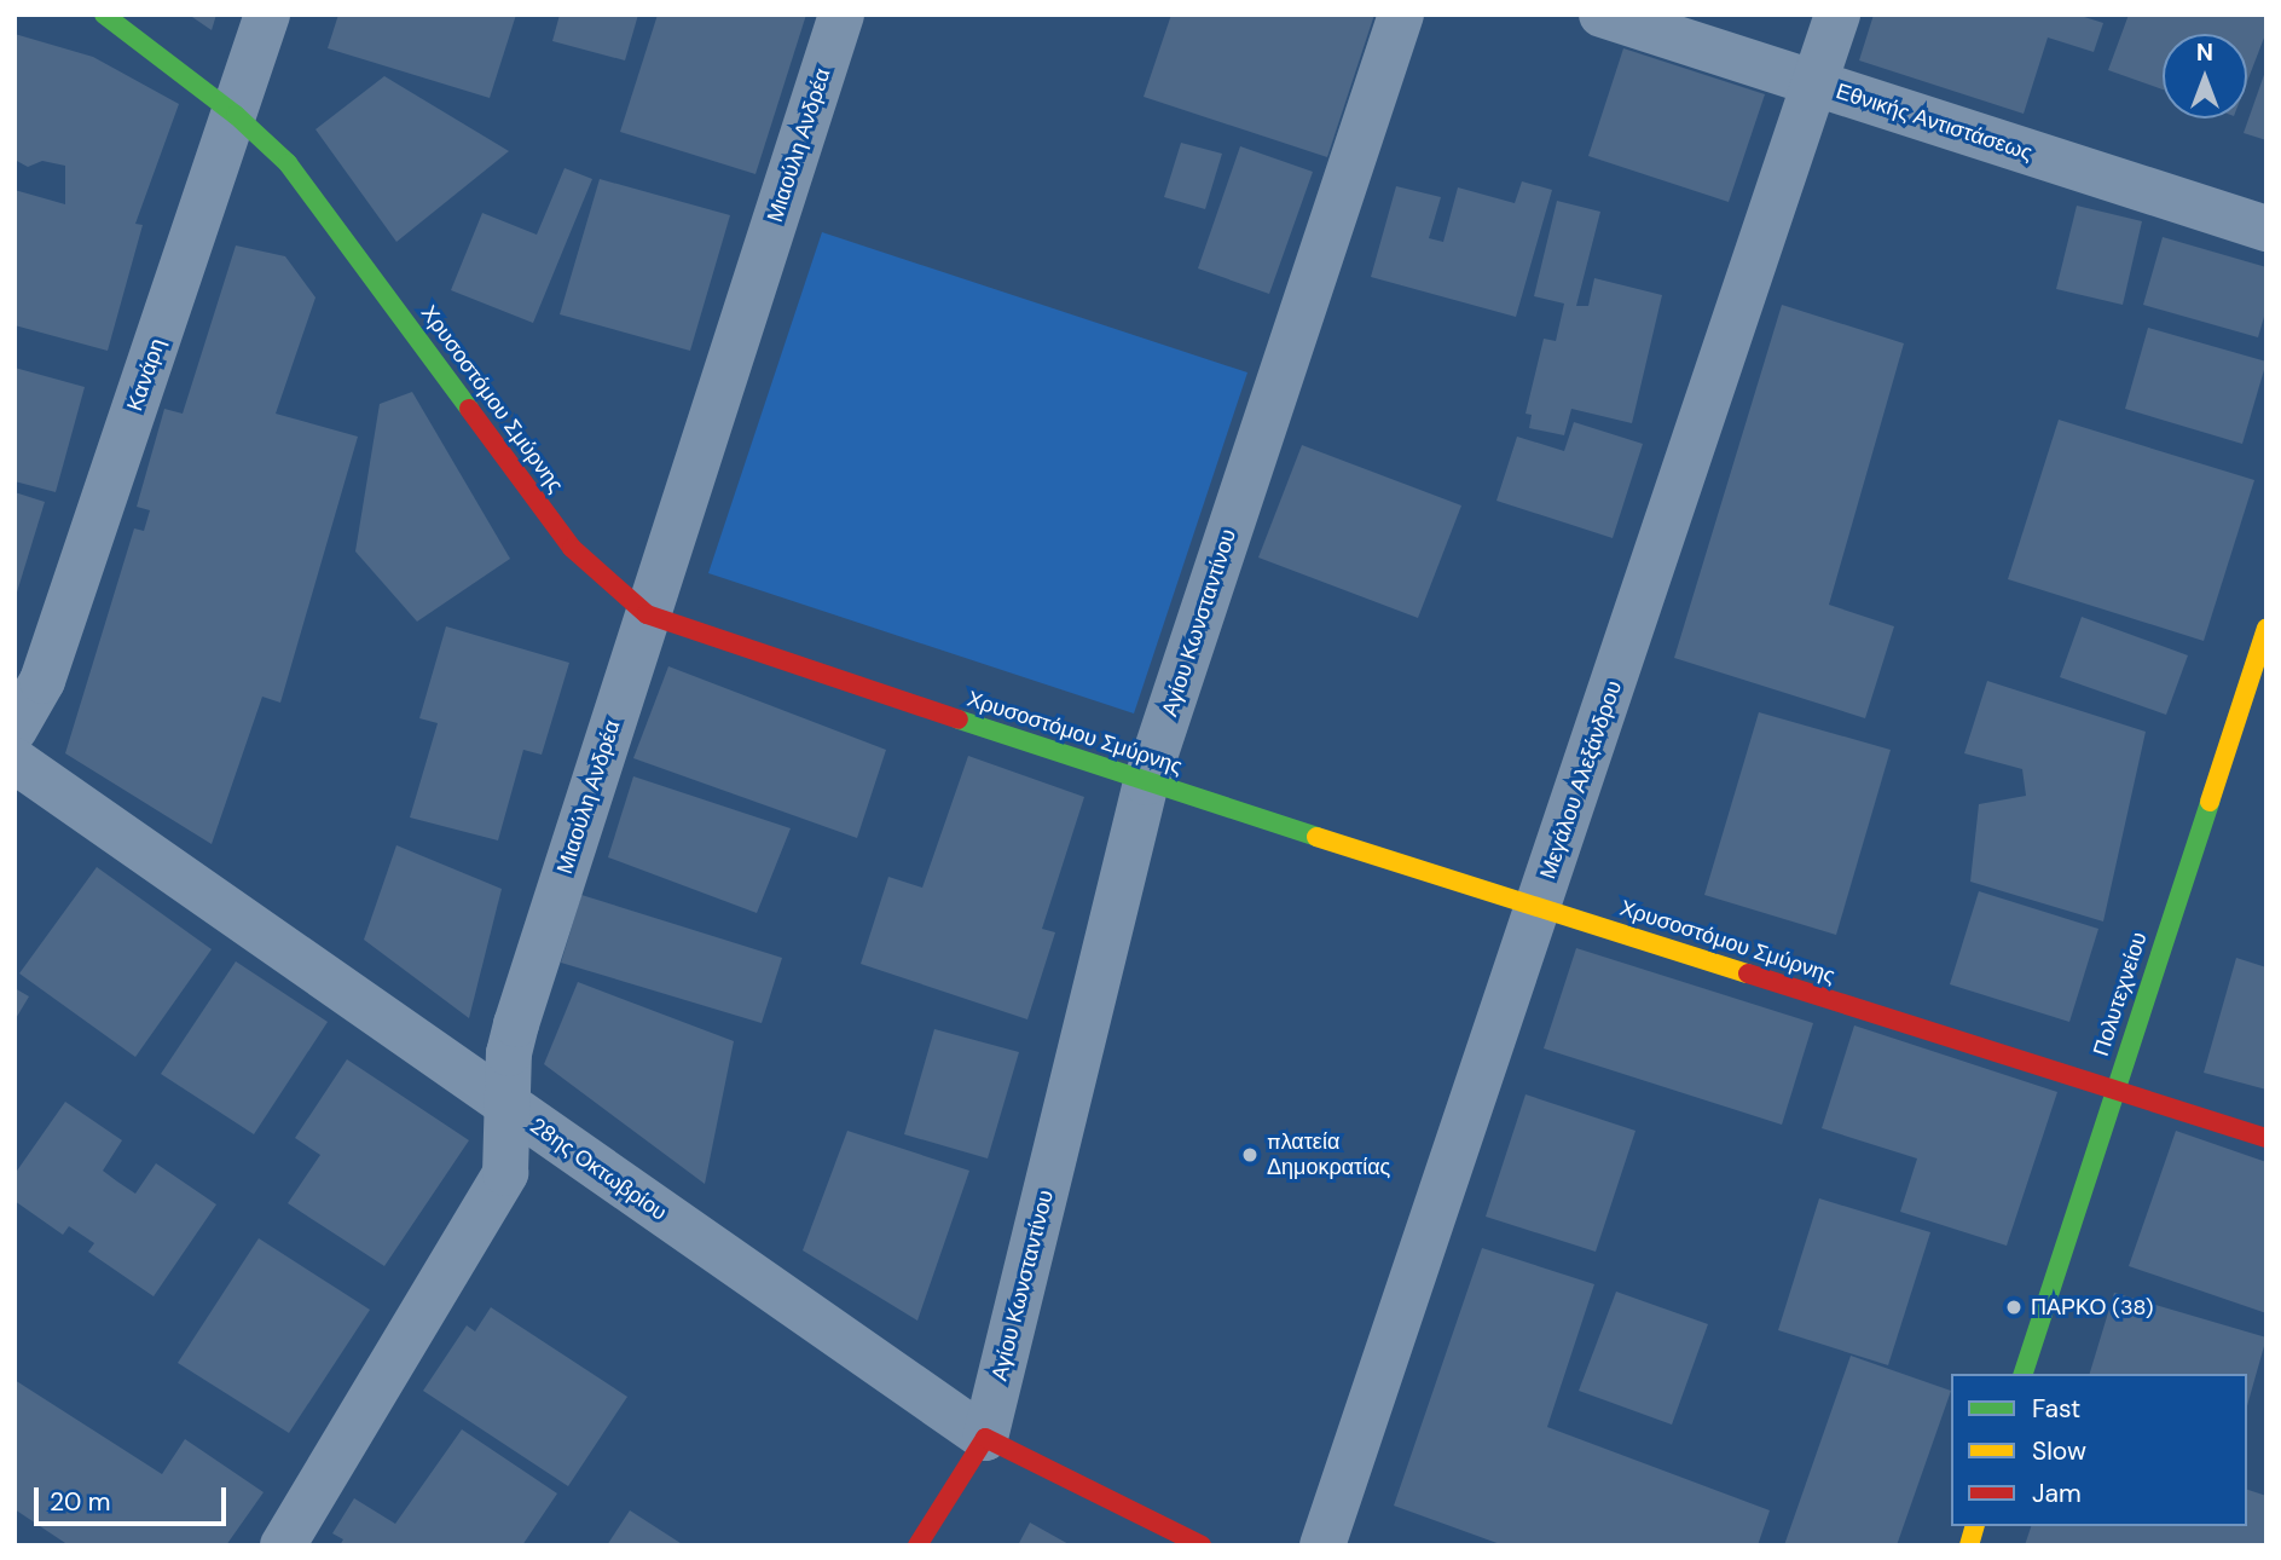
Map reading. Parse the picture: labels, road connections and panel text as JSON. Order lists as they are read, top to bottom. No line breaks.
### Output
{"streets":{"street":["Εθνικής Αντιστάσεως","Μιαούλη Ανδρέα","Κανάρη","Χρυσοστόμου Σμύρνης","Αγίου Κωνσταντίνου","Μεγάλου Αλεξάνδρου","Πολυτεχνείου","28ης Οκτωβρίου"]},"crossings":[["Εθνικής Αντιστάσεως","Μεγάλου Αλεξάνδρου"],["Μιαούλη Ανδρέα","Χρυσοστόμου Σμύρνης"],["Μιαούλη Ανδρέα","28ης Οκτωβρίου"],["Κανάρη","Χρυσοστόμου Σμύρνης"],["Χρυσοστόμου Σμύρνης","Αγίου Κωνσταντίνου"],["Χρυσοστόμου Σμύρνης","Μεγάλου Αλεξάνδρου"],["Χρυσοστόμου Σμύρνης","Πολυτεχνείου"],["Αγίου Κωνσταντίνου","28ης Οκτωβρίου"]],"places":["πλατεία Δημοκρατίας","ΠΑΡΚΟ (38)"],"legend":["Fast","Slow","Jam"],"scale_bar":"20 m","north":"top"}
